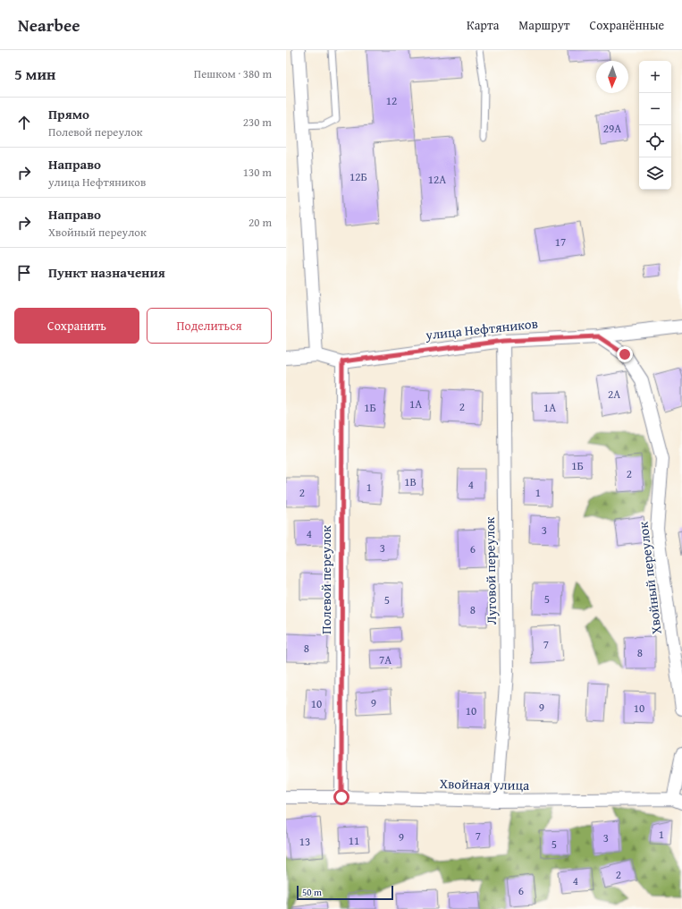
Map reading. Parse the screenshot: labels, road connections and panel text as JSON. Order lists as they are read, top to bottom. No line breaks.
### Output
{"streets":{"street":["улица Нефтяников","Луговой переулок","Хвойный переулок","Полевой переулок","Хвойная улица"]},"crossings":[["улица Нефтяников","Луговой переулок"],["улица Нефтяников","Хвойный переулок"],["улица Нефтяников","Полевой переулок"],["Луговой переулок","Хвойная улица"],["Полевой переулок","Хвойная улица"]],"house_numbers":["12","29А","12Б","12А","17","2А","1А","2","1Б","1А","1Б","2","1В","4","1","2","1","3","4","3","6","5","5","8","7","8","8","7А","9","10","9","10","10","1","7","9","3","11","13","5","2","4","6"],"scale_bar":"50 m","north":"bottom","page":{"header":"Nearbee","nav":["Карта","Маршрут","Сохранённые"],"heading":["5 мин","Пешком · 380 m"],"map_buttons":["+","−"],"list":[["Прямо","Полевой переулок","230 m"],["Направо","улица Нефтяников","130 m"],["Направо","Хвойный переулок","20 m"],"Пункт назначения"],"buttons":["Сохранить","Поделиться"],"scale":"50 m"}}
